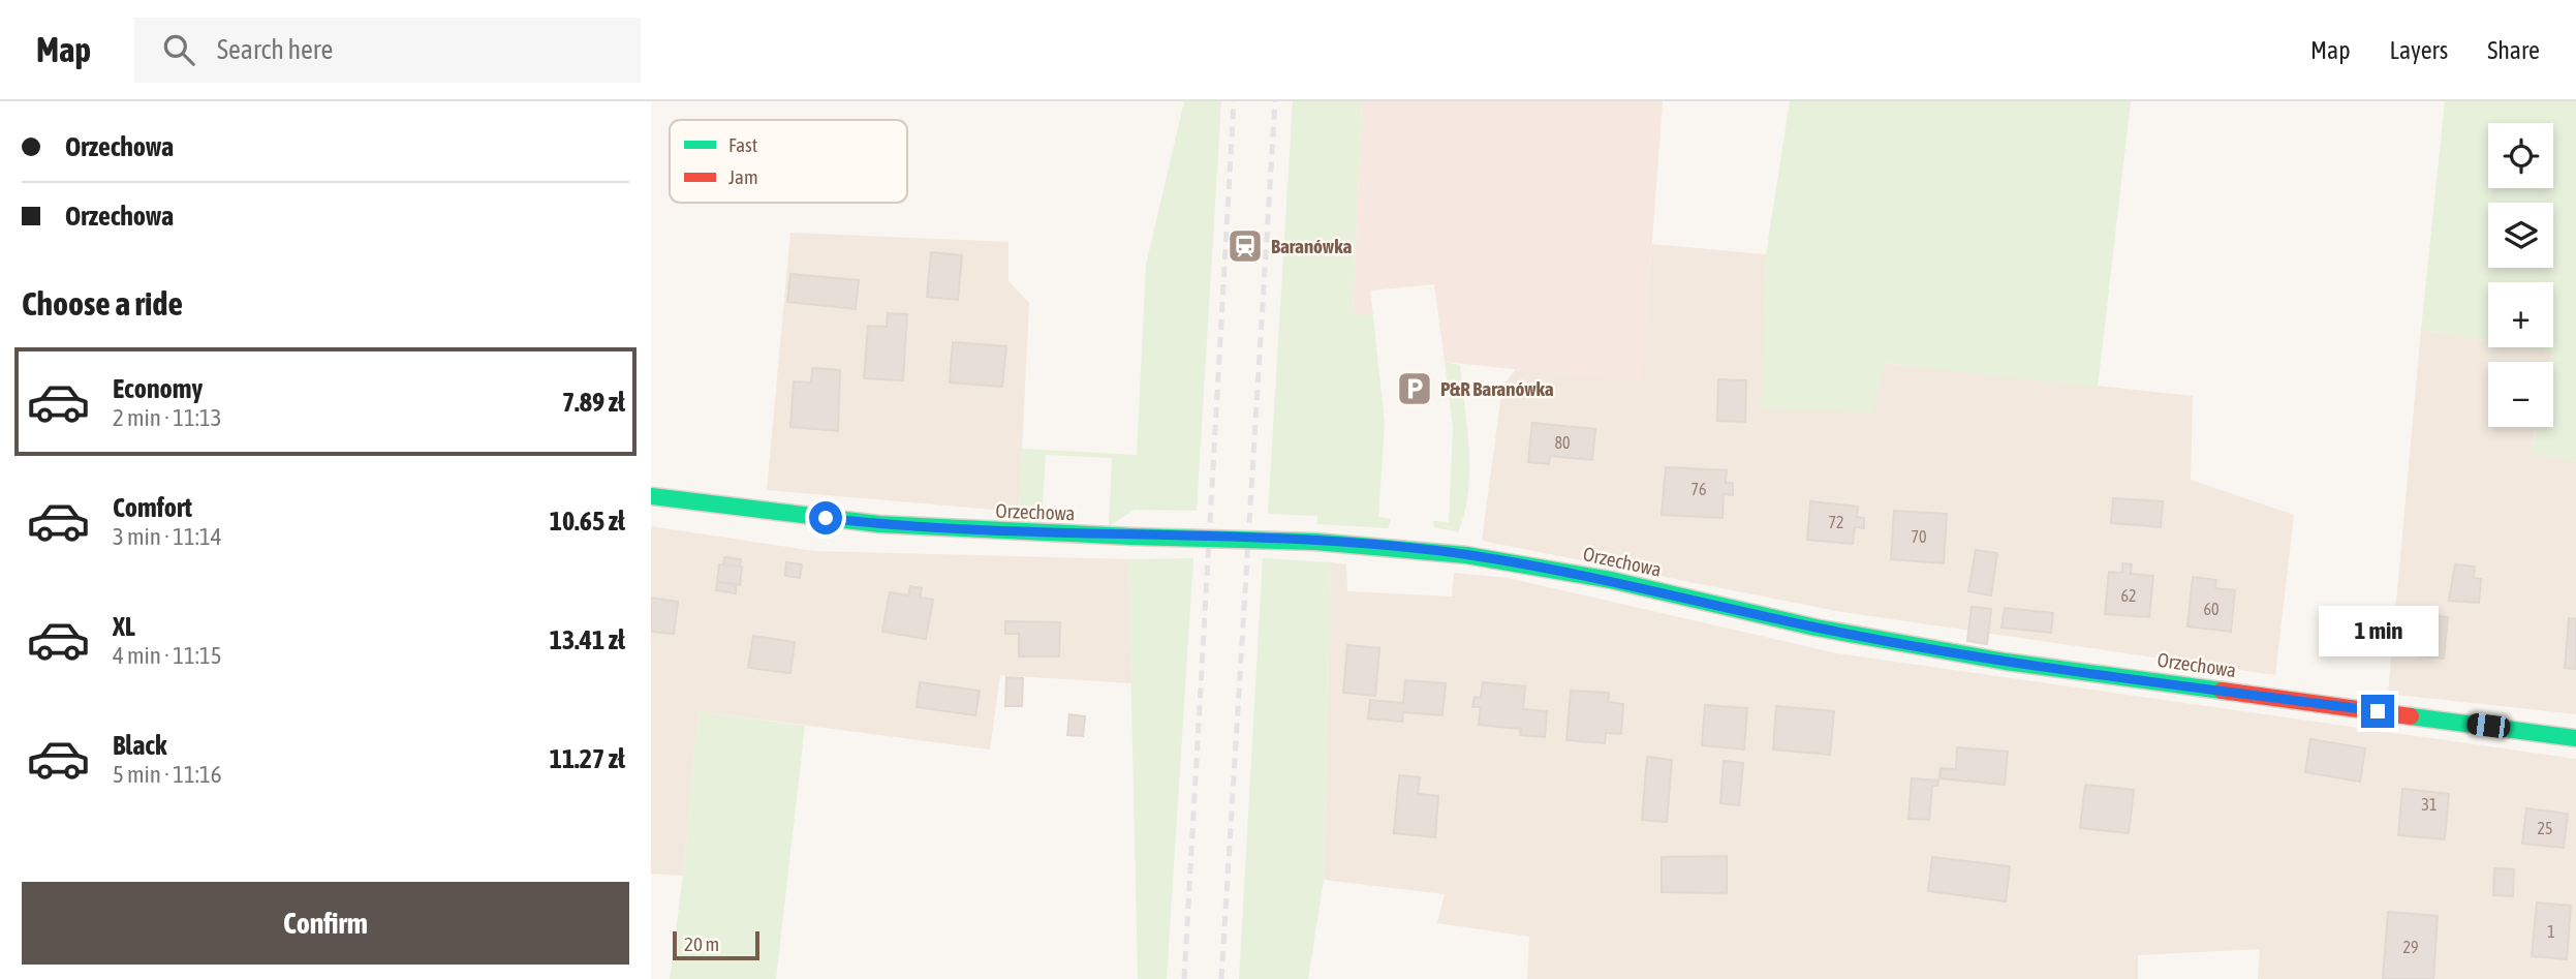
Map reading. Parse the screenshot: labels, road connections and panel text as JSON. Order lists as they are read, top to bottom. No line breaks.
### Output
{"streets":{"street":["Orzechowa"]},"places":{"station":["Baranówka"],"parking":["P&R Baranówka"]},"house_numbers":["80","76","72","70","62","60","31","25","1","29"],"legend":["Fast","Jam"],"scale_bar":"20 m","page":{"header":"Map","search":"Search here","nav":["Map","Layers","Share"],"banner":["Orzechowa","Orzechowa"],"map_buttons":["+","−"],"heading":"Choose a ride","list":[{"name":"Economy","note":"2 min · 11:13","value":"7.89 zł"},{"name":"Comfort","note":"3 min · 11:14","value":"10.65 zł"},{"name":"XL","note":"4 min · 11:15","value":"13.41 zł"},{"name":"Black","note":"5 min · 11:16","value":"11.27 zł"}],"bubble":"1 min","buttons":"Confirm","scale":"20 m"}}
